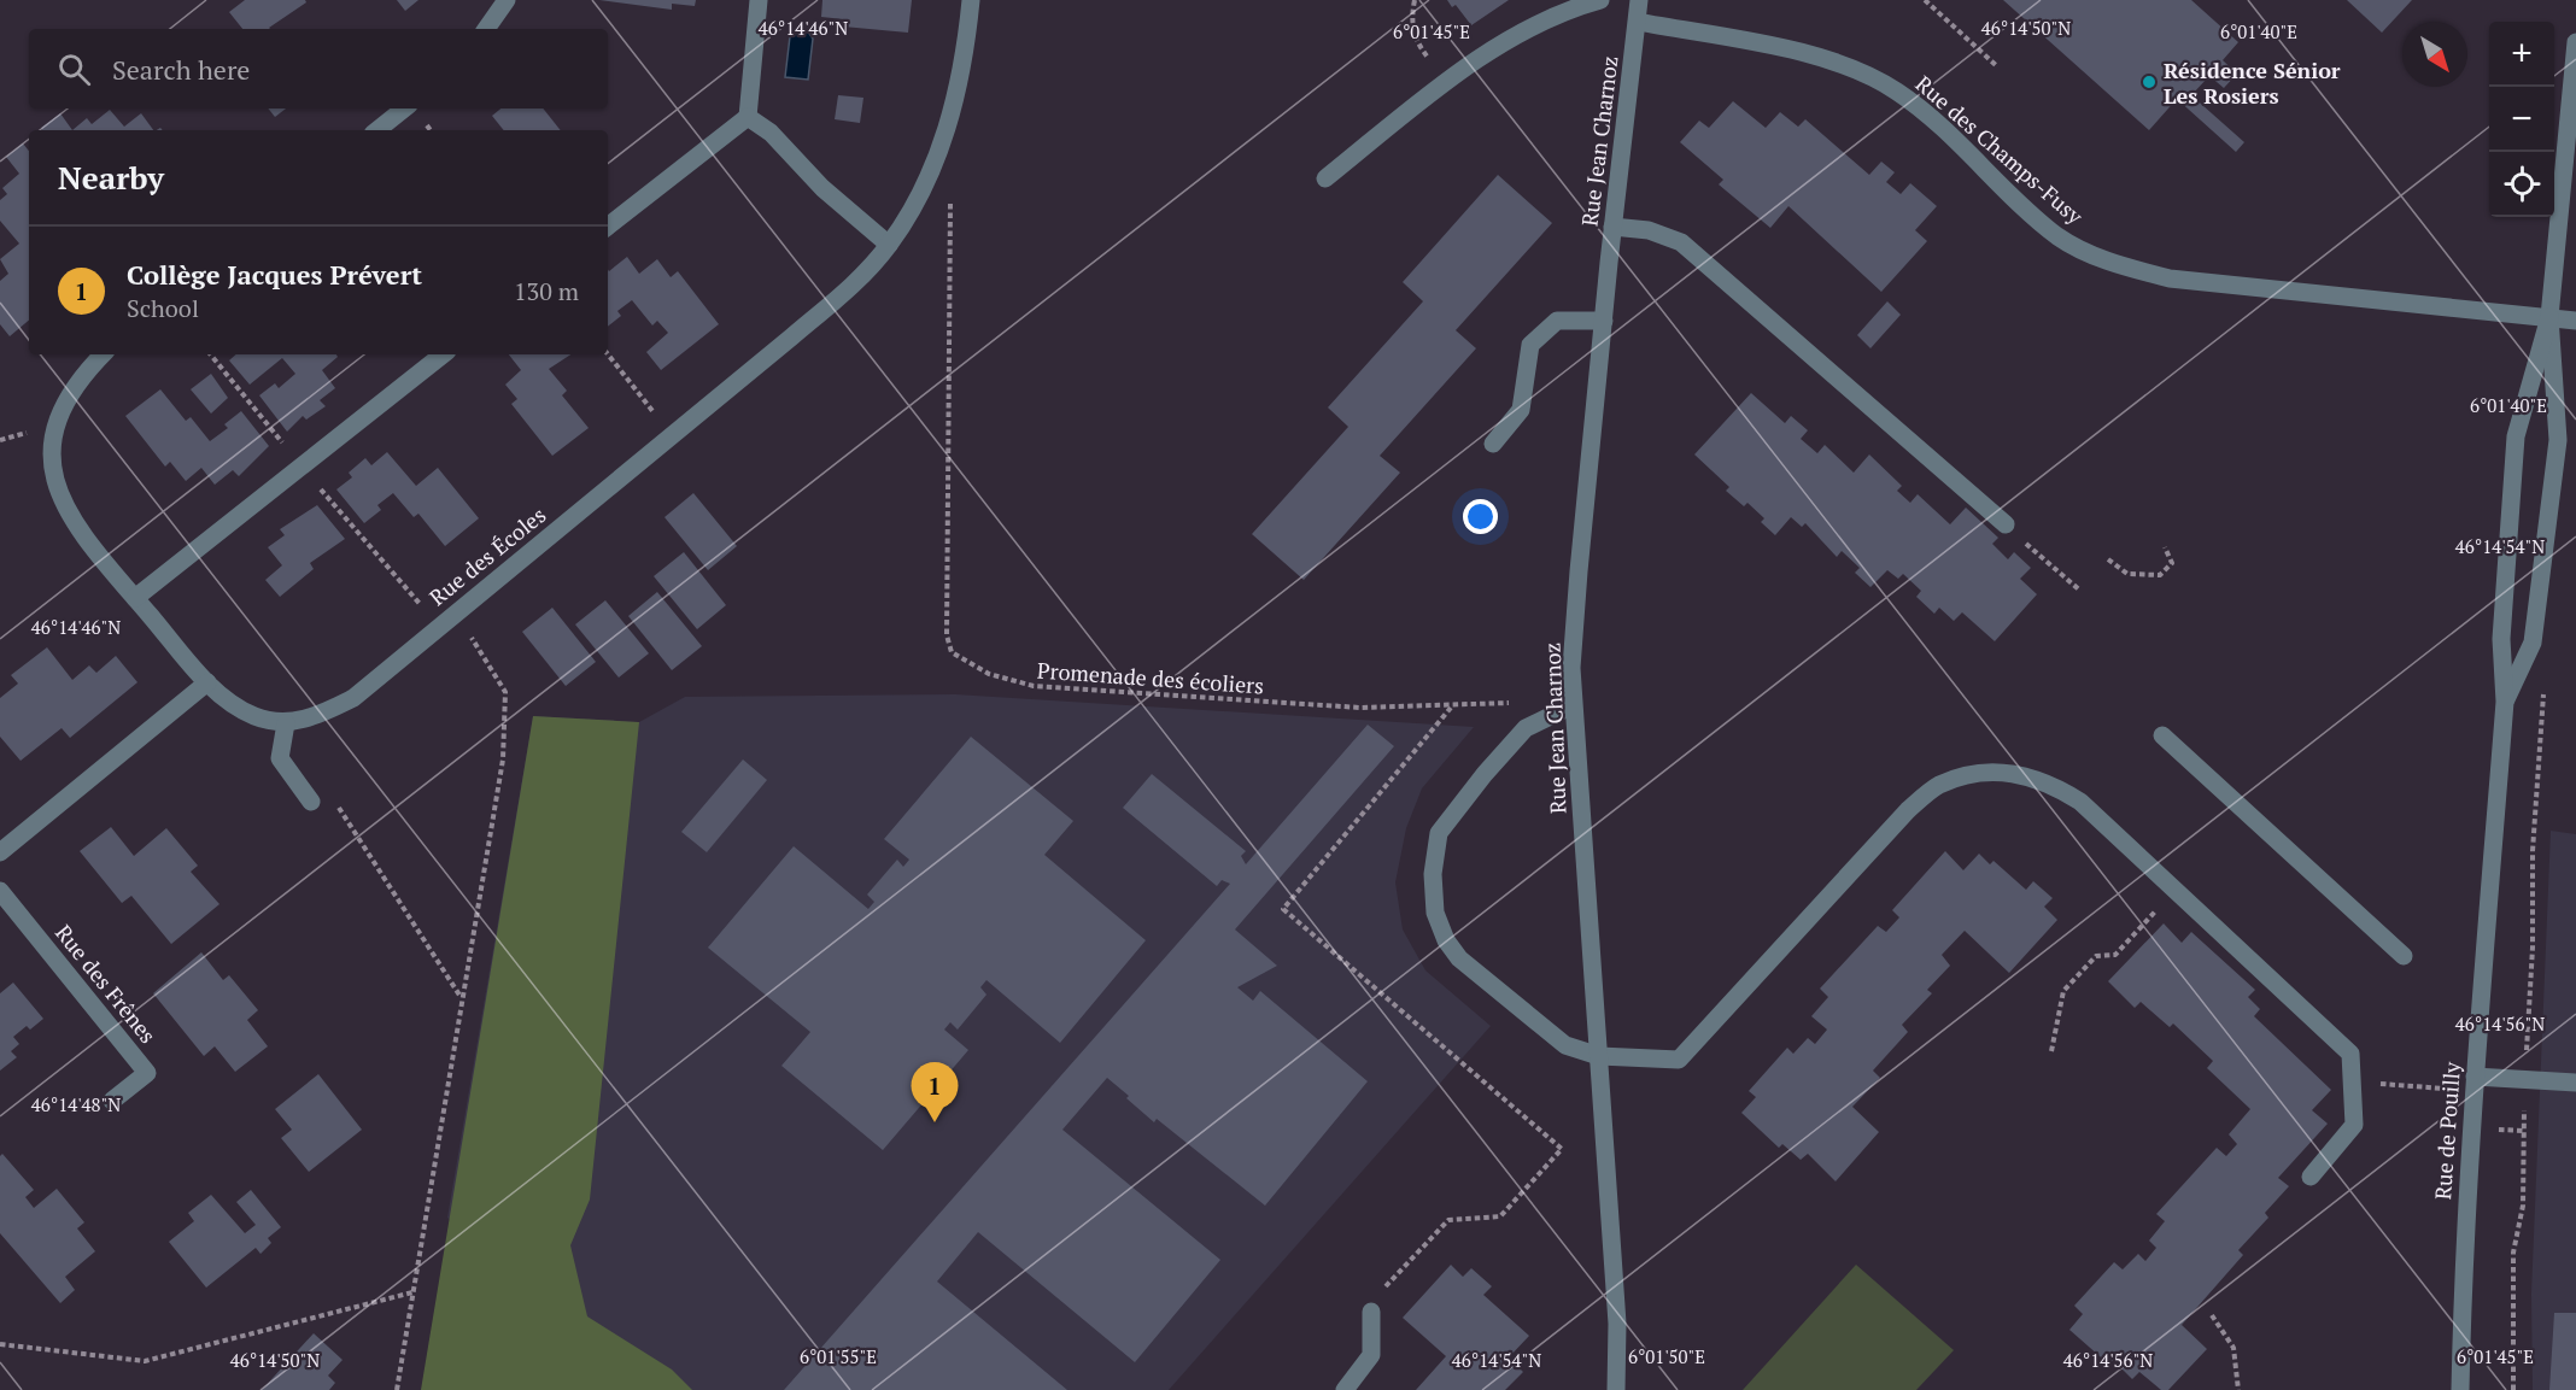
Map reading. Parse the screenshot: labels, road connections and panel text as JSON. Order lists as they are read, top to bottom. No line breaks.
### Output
{"streets":{"street":["Rue Jean Charnoz","Rue des Champs-Fusy","Rue des Écoles","Rue des Frênes","Rue de Pouilly"],"path":["Promenade des écoliers"]},"crossings":[["Rue Jean Charnoz","Rue des Champs-Fusy"],["Rue des Champs-Fusy","Rue de Pouilly"]],"places":["Résidence Sénior Les Rosiers"],"north":"bottom right","page":{"map_buttons":["+","−"],"search":"Search here","heading":"Nearby","list":[{"mark":"1","name":"Collège Jacques Prévert","note":"School","value":"130 m"}],"pins":"1"},"coordinates":["46°14'46\"N","46°14'50\"N","6°01'45\"E","6°01'40\"E","46°14'54\"N","46°14'56\"N","46°14'48\"N","6°01'55\"E","6°01'50\"E"]}
